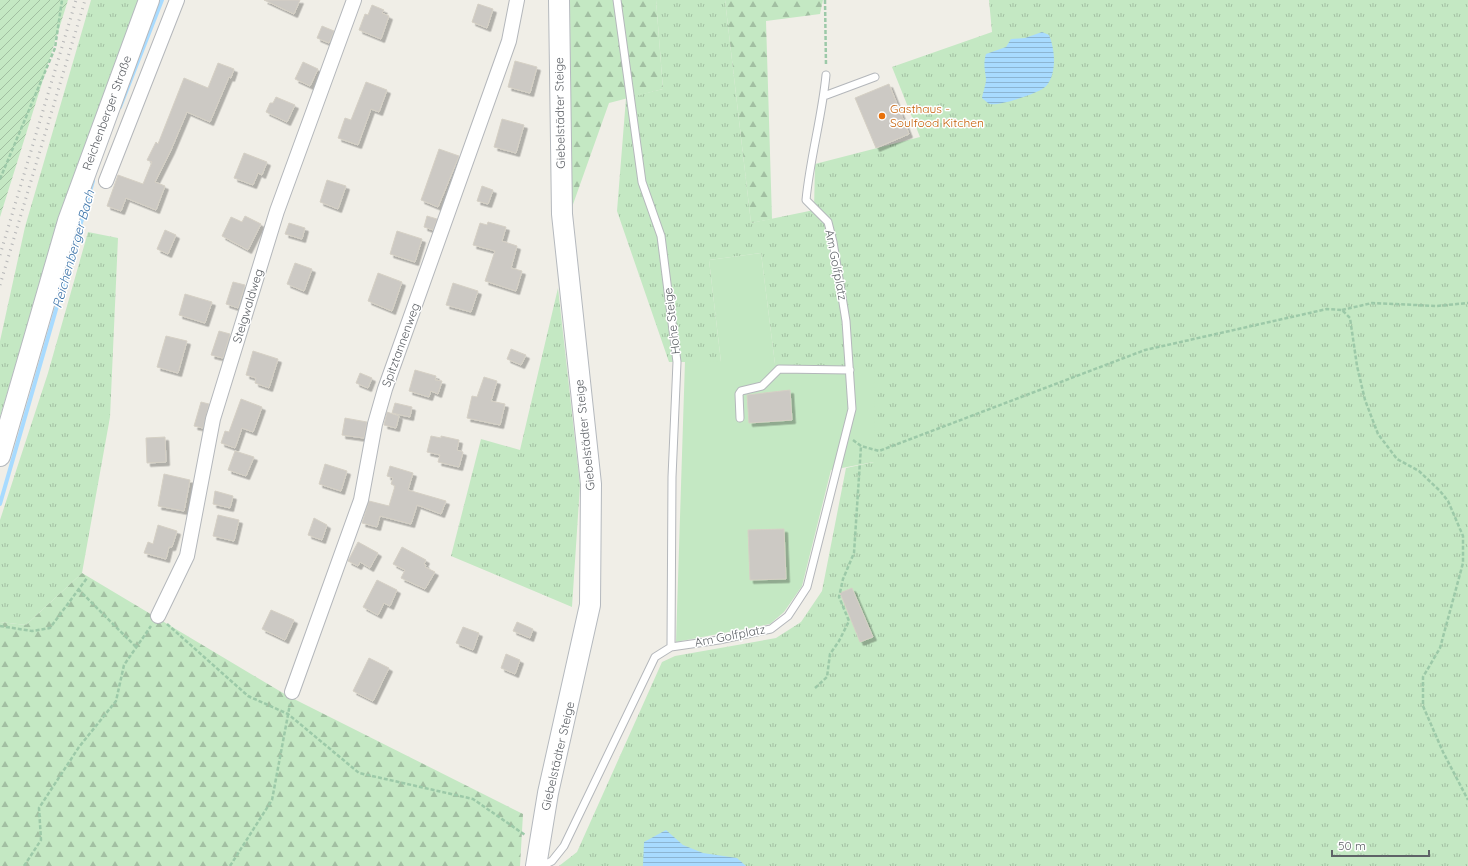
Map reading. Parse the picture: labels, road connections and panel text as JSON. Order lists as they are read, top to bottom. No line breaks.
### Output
{"streets":{"main road":["Reichenberger Straße","Giebelstädter Steige"],"street":["Steigwaldweg","Spitztannenweg"],"lane":["Am Golfplatz","Hohe Steige"]},"crossings":[["Am Golfplatz","Hohe Steige"]],"water":["Reichenberger Bach"],"places":["Gasthaus - Soulfood Kitchen"],"scale_bar":"50 m"}
